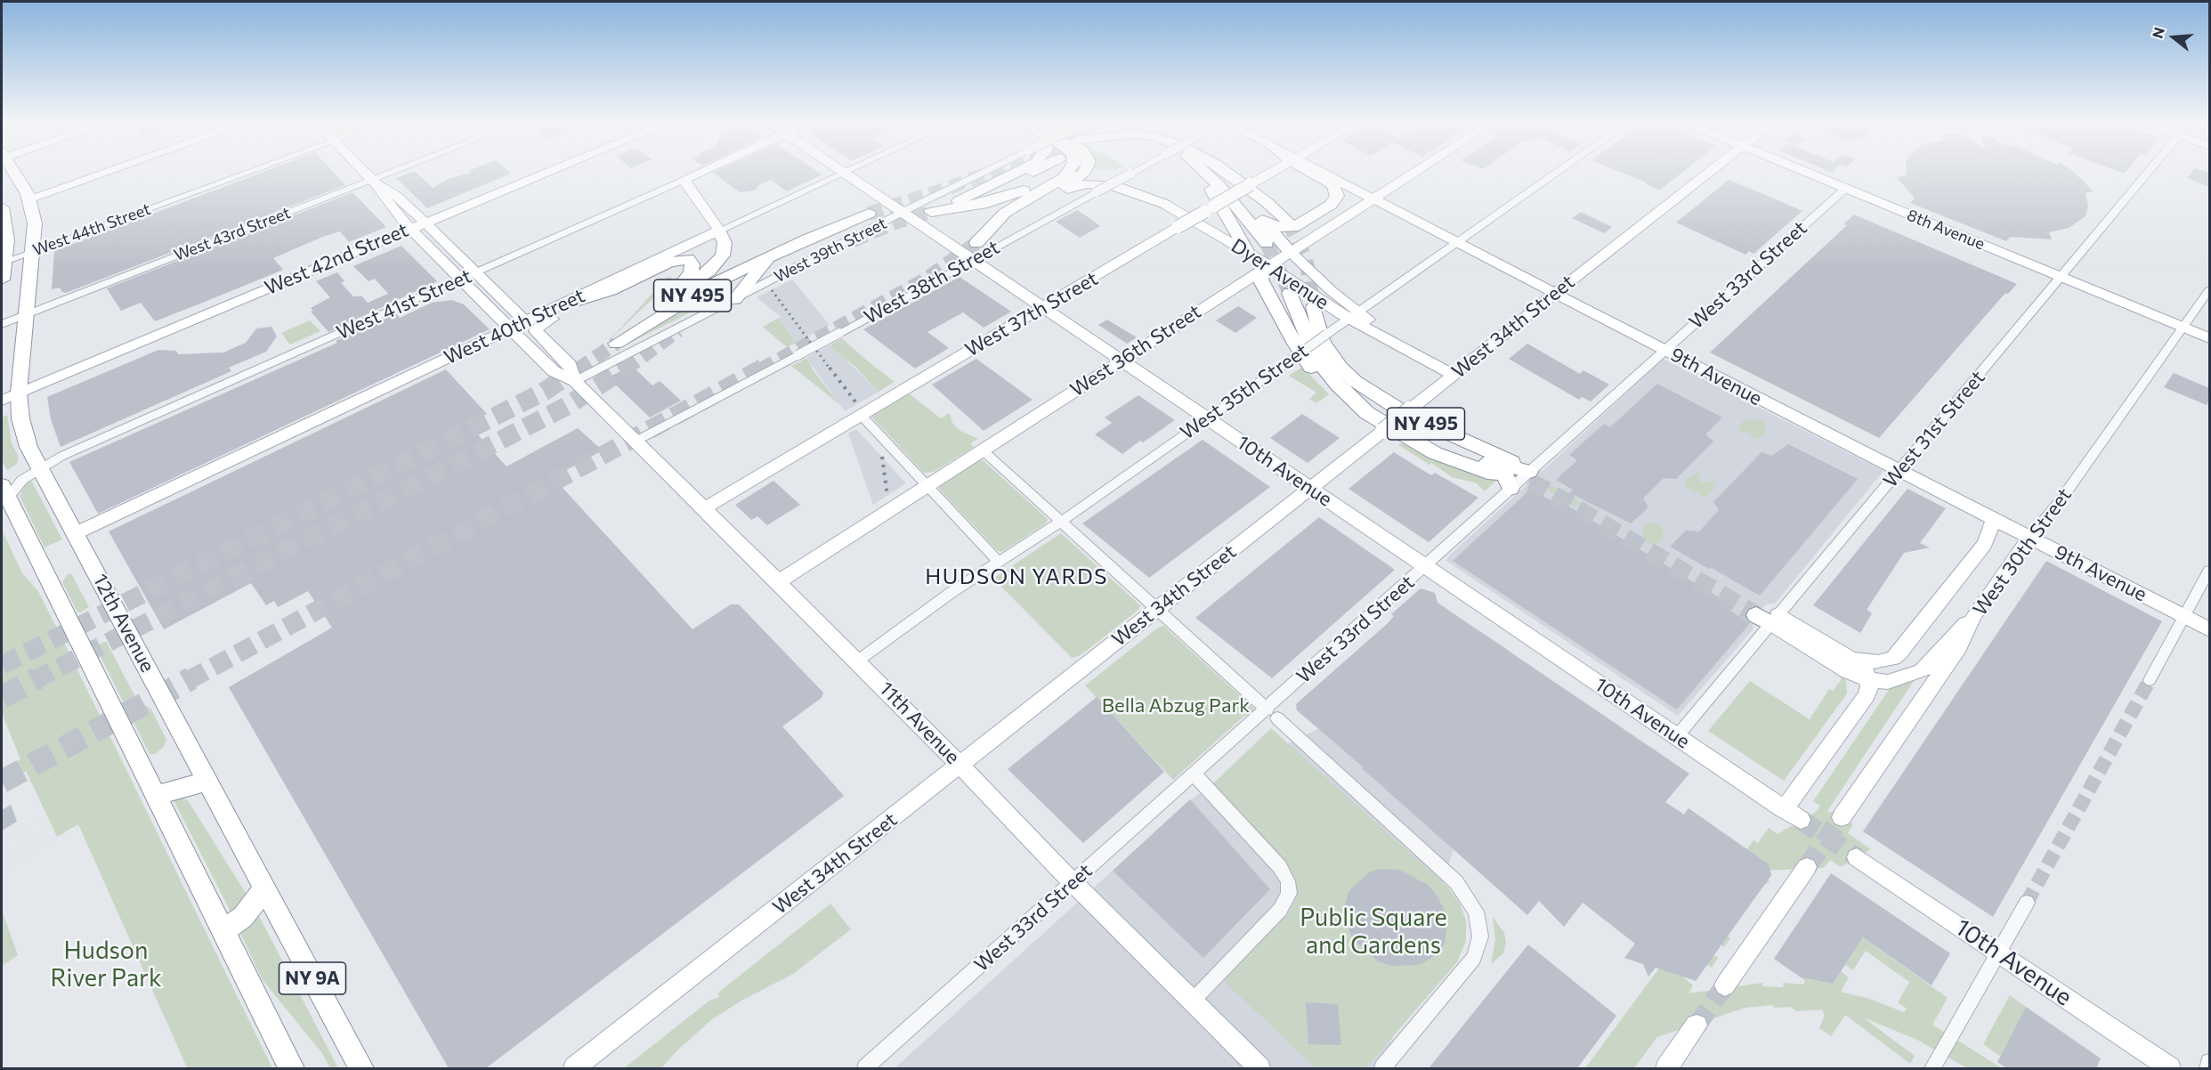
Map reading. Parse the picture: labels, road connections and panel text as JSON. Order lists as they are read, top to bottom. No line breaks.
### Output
{"streets":{"highway":["NY 495","12th Avenue","NY 9A"],"main road":["8th Avenue","West 42nd Street","Dyer Avenue","West 41st Street","West 37th Street","West 40th Street","West 34th Street","West 36th Street","9th Avenue","10th Avenue","West 30th Street","11th Avenue"],"street":["West 44th Street","West 43rd Street","West 39th Street","West 33rd Street","West 38th Street","West 35th Street","West 31st Street"]},"crossings":[["West 44th Street","12th Avenue"],["8th Avenue","West 33rd Street"],["8th Avenue","West 31st Street"],["8th Avenue","West 30th Street"],["West 43rd Street","12th Avenue"],["West 43rd Street","11th Avenue"],["West 39th Street","10th Avenue"],["West 39th Street","11th Avenue"],["West 42nd Street","12th Avenue"],["West 42nd Street","11th Avenue"],["Dyer Avenue","West 34th Street"],["Dyer Avenue","West 36th Street"],["Dyer Avenue","West 35th Street"],["West 33rd Street","9th Avenue"],["West 33rd Street","10th Avenue"],["West 33rd Street","11th Avenue"],["West 38th Street","10th Avenue"],["West 38th Street","11th Avenue"],["West 41st Street","12th Avenue"],["West 41st Street","11th Avenue"],["West 41st Street","NY 9A"],["West 37th Street","10th Avenue"],["West 37th Street","11th Avenue"],["West 40th Street","10th Avenue"],["West 40th Street","12th Avenue"],["West 40th Street","11th Avenue"],["West 34th Street","9th Avenue"],["West 34th Street","10th Avenue"],["West 34th Street","11th Avenue"],["West 36th Street","9th Avenue"],["West 36th Street","10th Avenue"],["West 36th Street","11th Avenue"],["9th Avenue","West 35th Street"],["9th Avenue","West 31st Street"],["9th Avenue","West 30th Street"],["West 35th Street","10th Avenue"],["West 35th Street","11th Avenue"],["West 31st Street","10th Avenue"]],"districts":["HUDSON YARDS"],"parks":["Bella Abzug Park","Public Square and Gardens","Hudson River Park"],"north":"left"}
